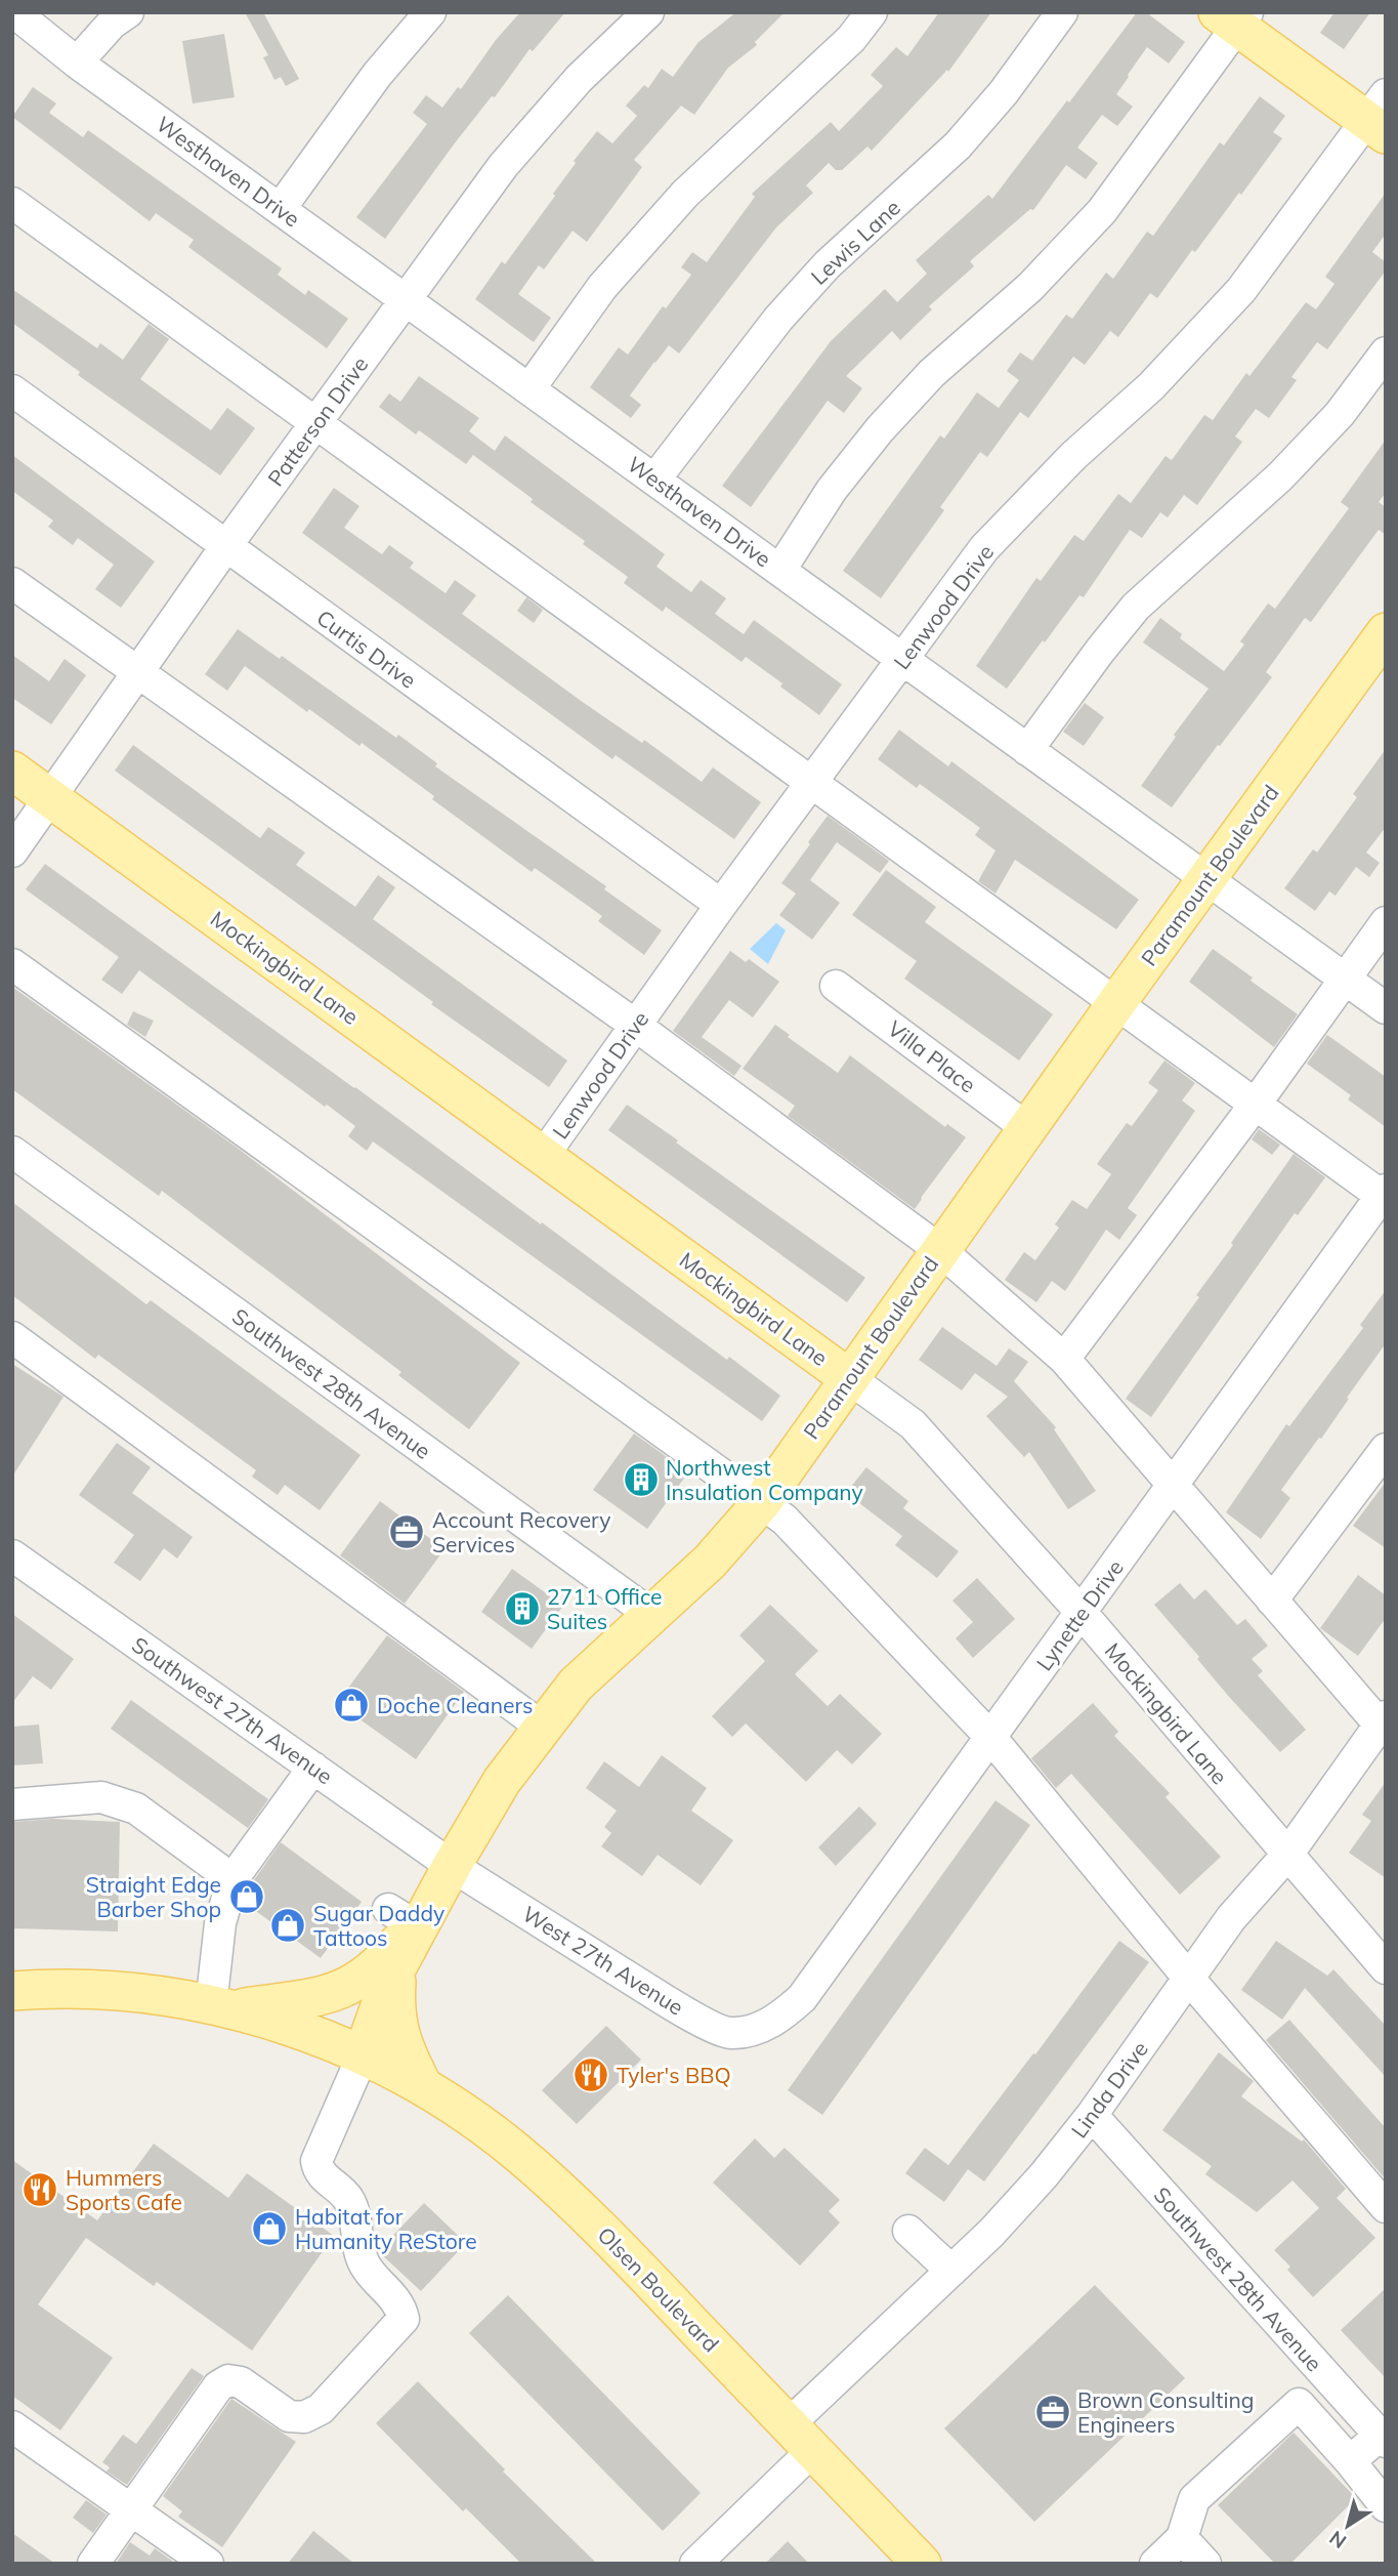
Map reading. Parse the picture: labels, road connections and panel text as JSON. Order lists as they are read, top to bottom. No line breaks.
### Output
{"streets":{"main road":["Paramount Boulevard","Mockingbird Lane","Olsen Boulevard"],"street":["Westhaven Drive","Lewis Lane","Patterson Drive","Lenwood Drive","Curtis Drive","Villa Place","Southwest 28th Avenue","Lynette Drive","Southwest 27th Avenue","West 27th Avenue","Linda Drive"]},"crossings":[["Westhaven Drive","Lewis Lane"],["Westhaven Drive","Patterson Drive"],["Westhaven Drive","Lenwood Drive"],["Westhaven Drive","Paramount Boulevard"],["Patterson Drive","Curtis Drive"],["Patterson Drive","Mockingbird Lane"],["Lenwood Drive","Curtis Drive"],["Lenwood Drive","Mockingbird Lane"],["Paramount Boulevard","Mockingbird Lane"],["Paramount Boulevard","Villa Place"],["Paramount Boulevard","Southwest 28th Avenue"],["Paramount Boulevard","Southwest 27th Avenue"],["Paramount Boulevard","West 27th Avenue"],["Paramount Boulevard","Olsen Boulevard"],["Mockingbird Lane","Lynette Drive"],["Mockingbird Lane","Linda Drive"],["Southwest 28th Avenue","Linda Drive"],["Lynette Drive","West 27th Avenue"],["Southwest 27th Avenue","West 27th Avenue"],["Linda Drive","Olsen Boulevard"]],"places":{"building":["Northwest Insulation Company","2711 Office Suites"],"office":["Account Recovery Services","Brown Consulting Engineers"],"shop":["Doche Cleaners","Straight Edge Barber Shop","Sugar Daddy Tattoos","Habitat for Humanity ReStore"],"restaurant":["Tyler's BBQ","Hummers Sports Cafe"]},"north":"bottom left"}
